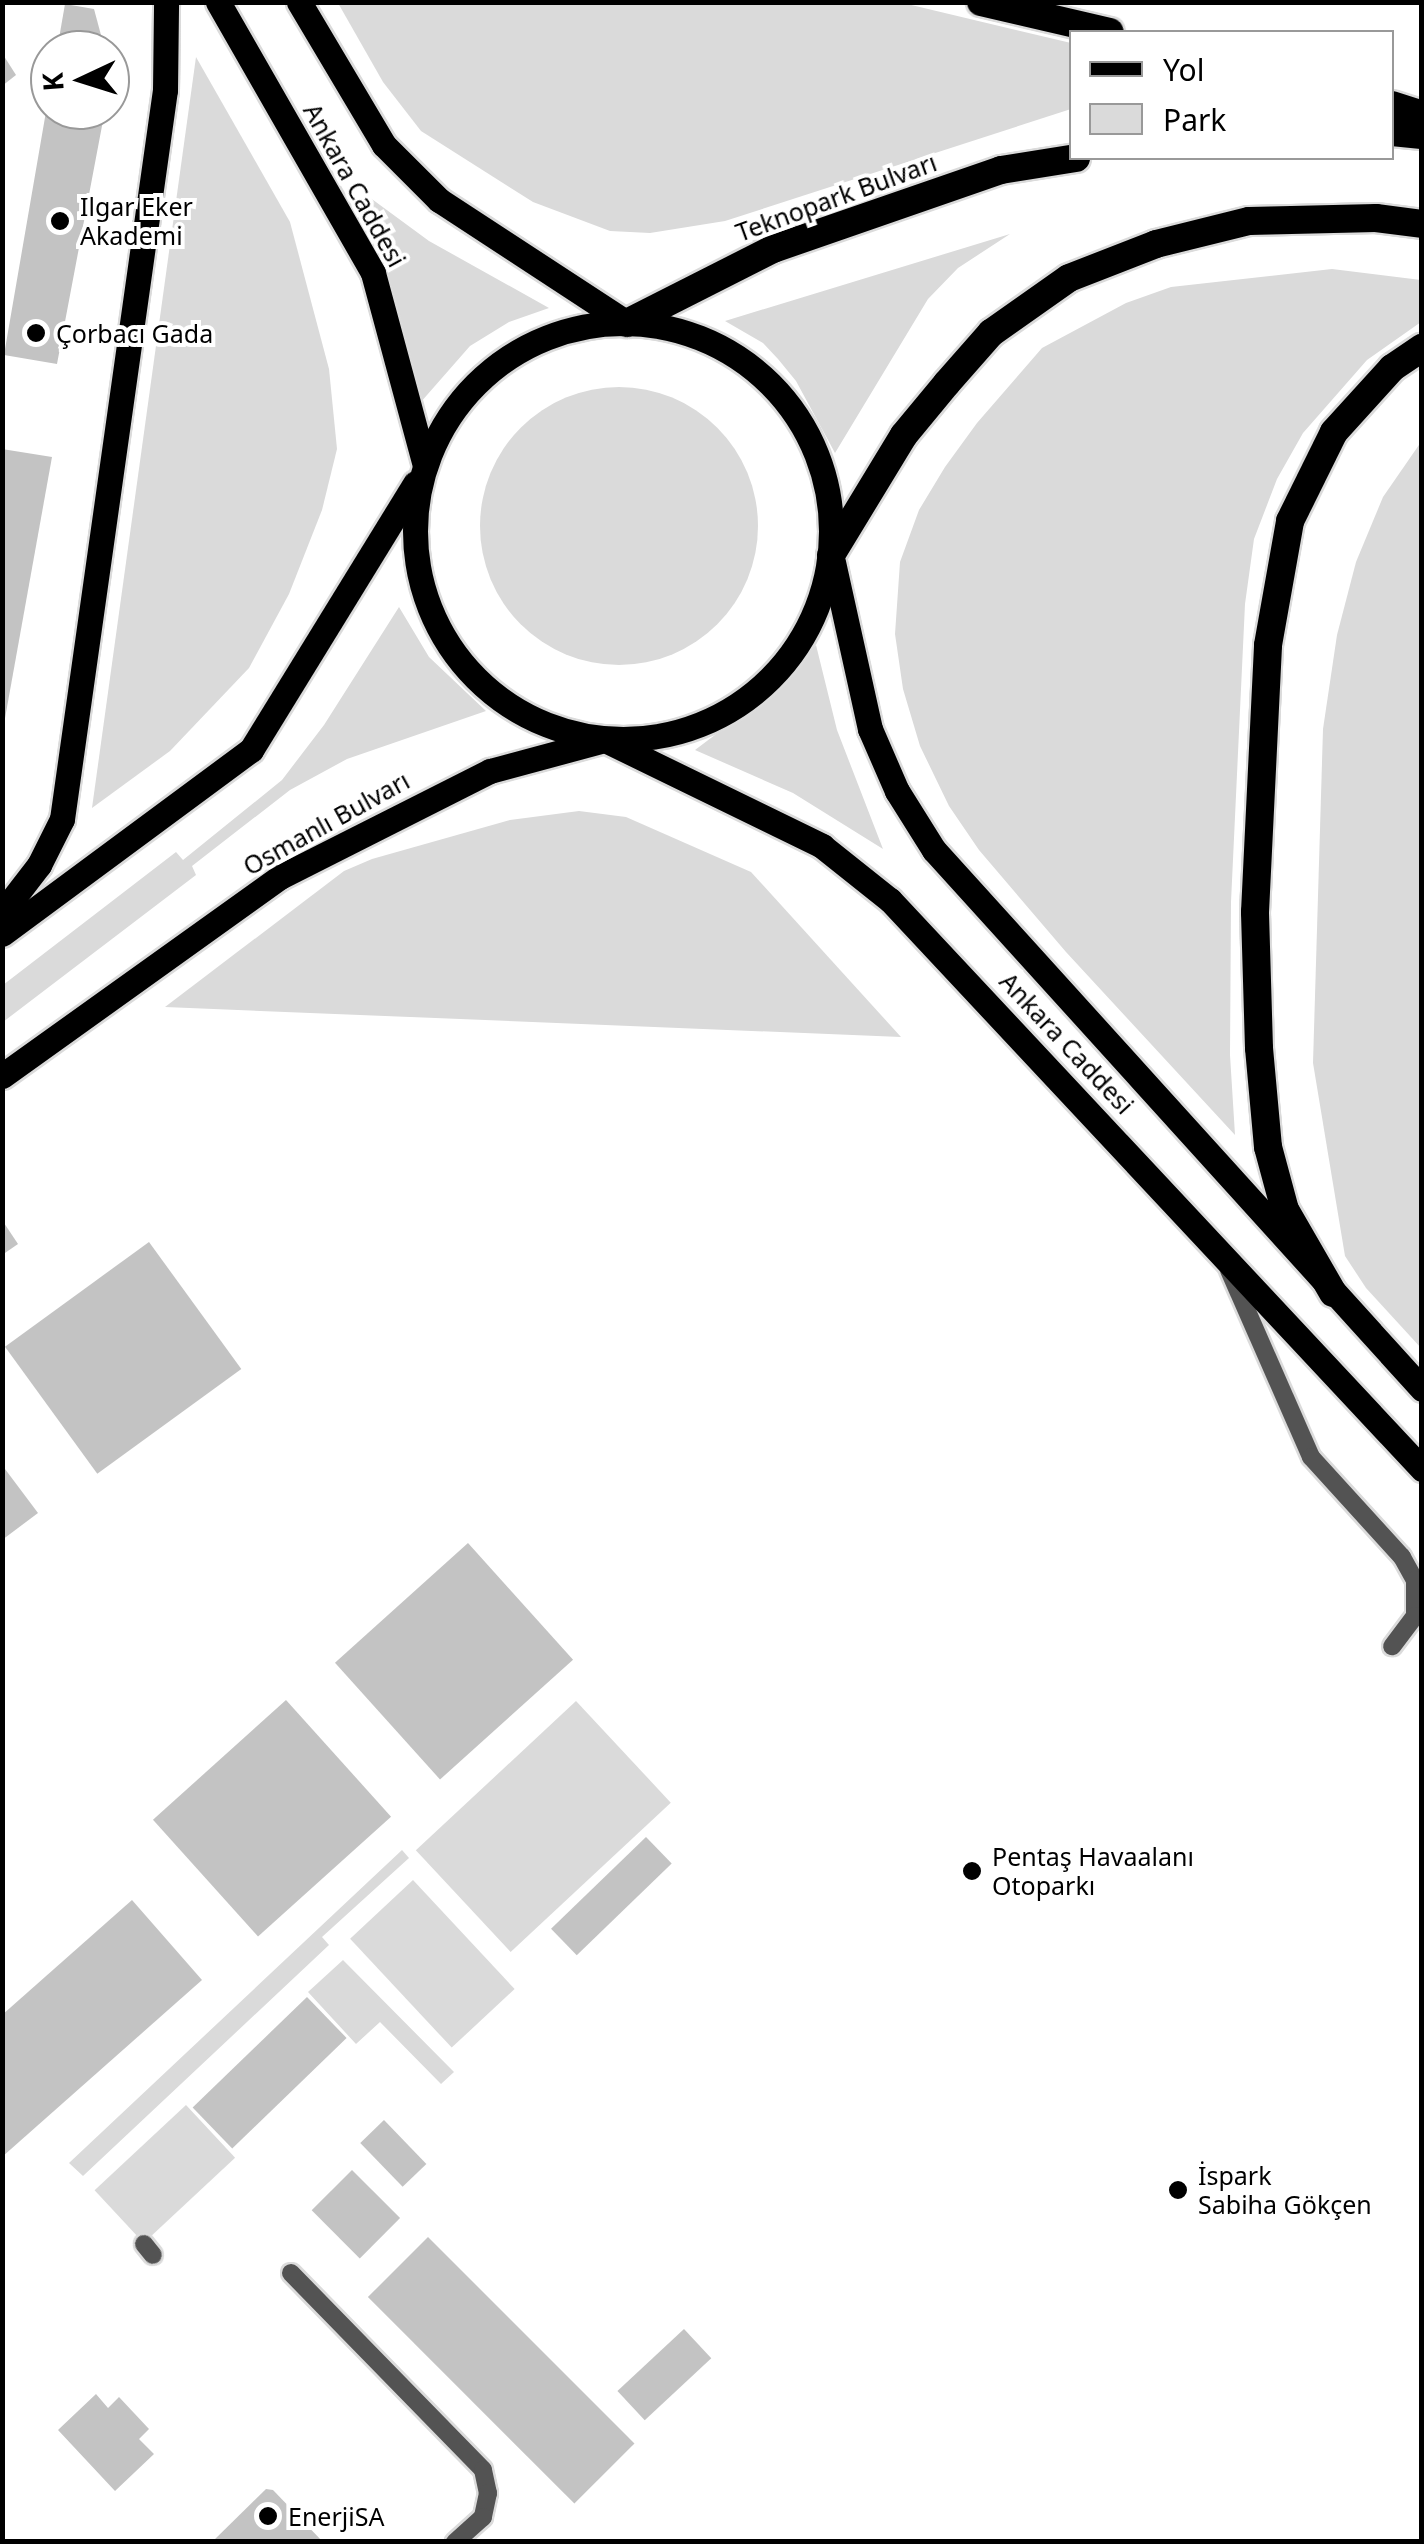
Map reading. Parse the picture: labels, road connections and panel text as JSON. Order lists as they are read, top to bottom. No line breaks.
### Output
{"streets":{"highway":["Teknopark Bulvarı"],"main road":["Ankara Caddesi","Osmanlı Bulvarı"]},"crossings":[["Ankara Caddesi","Teknopark Bulvarı"],["Ankara Caddesi","Osmanlı Bulvarı"]],"places":["Ilgar Eker Akademi","Çorbacı Gada","Pentaş Havaalanı Otoparkı","İspark Sabiha Gökçen","EnerjiSA"],"legend":["Yol","Park"],"north":"left"}
